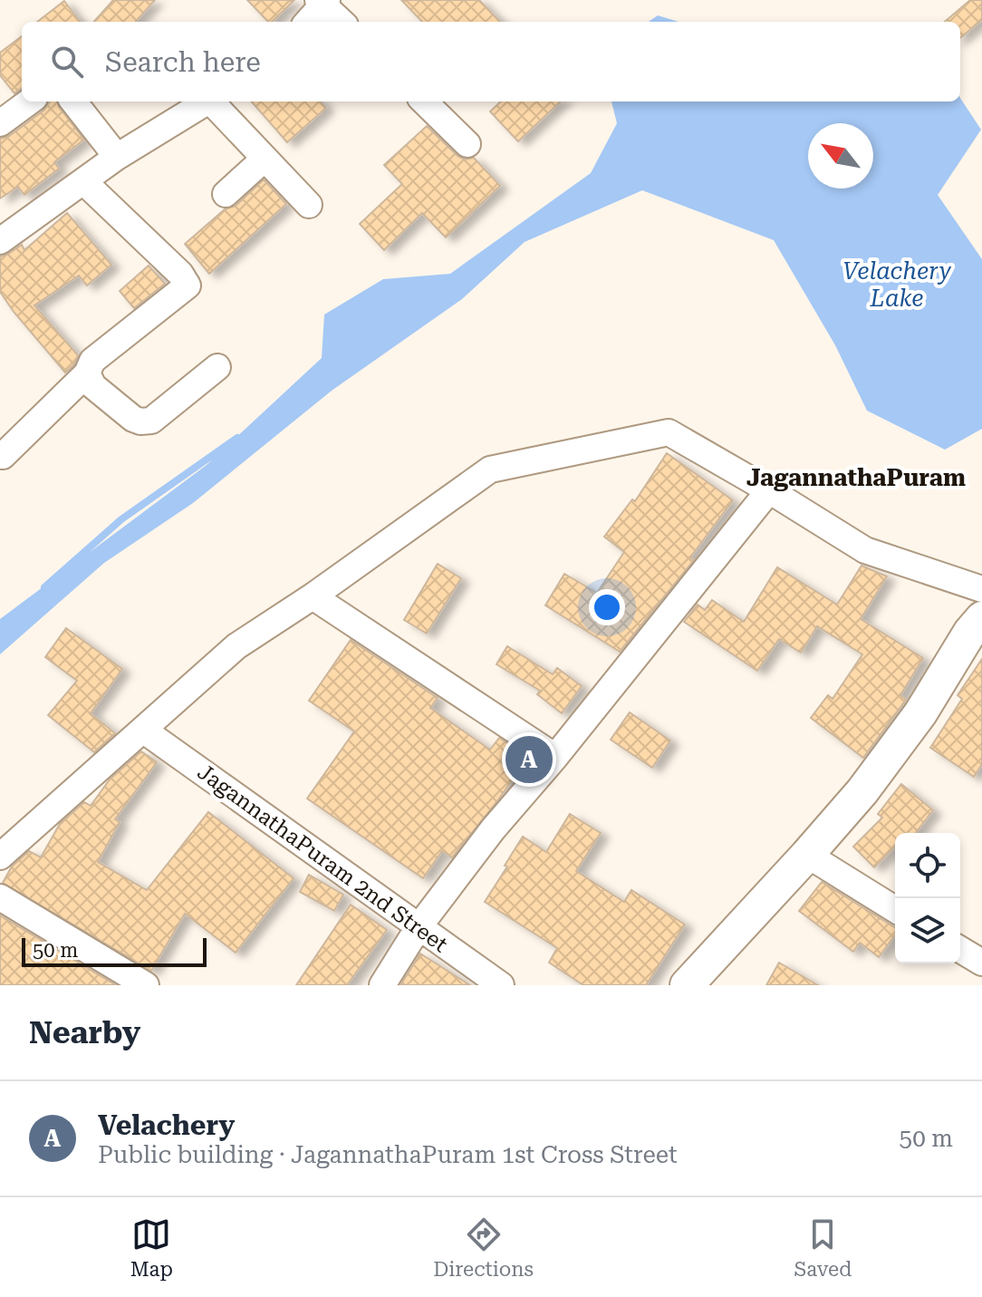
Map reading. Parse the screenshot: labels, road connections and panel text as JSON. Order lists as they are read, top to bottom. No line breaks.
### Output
{"streets":{"street":["JagannathaPuram 2nd Street"]},"districts":["JagannathaPuram"],"water":["Velachery Lake"],"scale_bar":"50 m","north":"top left","page":{"search":"Search here","pins":"A","scale":"50 m","heading":"Nearby","list":[{"mark":"A","name":"Velachery","note":"Public building · JagannathaPuram 1st Cross Street","value":"50 m"}],"nav":["Map","Directions","Saved"]}}
